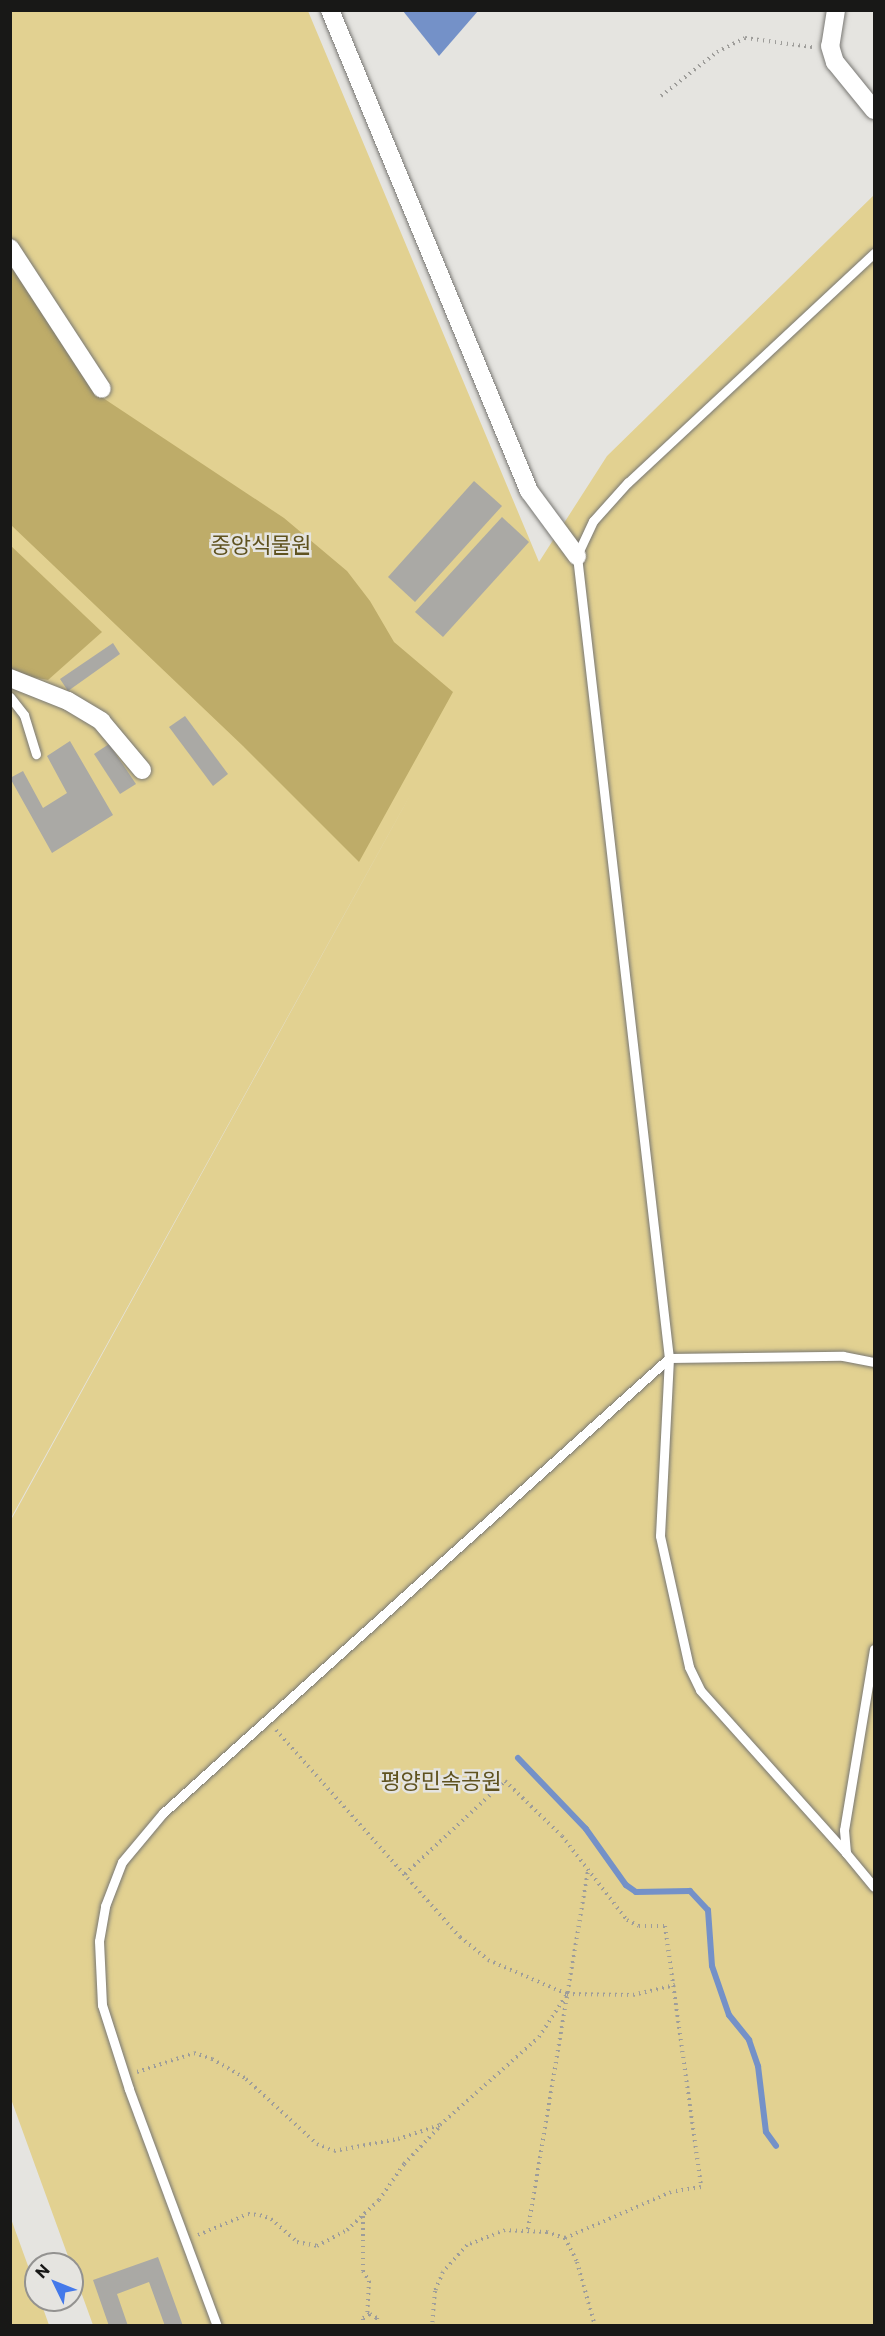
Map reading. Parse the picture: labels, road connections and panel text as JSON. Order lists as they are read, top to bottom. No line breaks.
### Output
{"parks":["중앙식물원","평양민속공원"],"north":"top left"}
